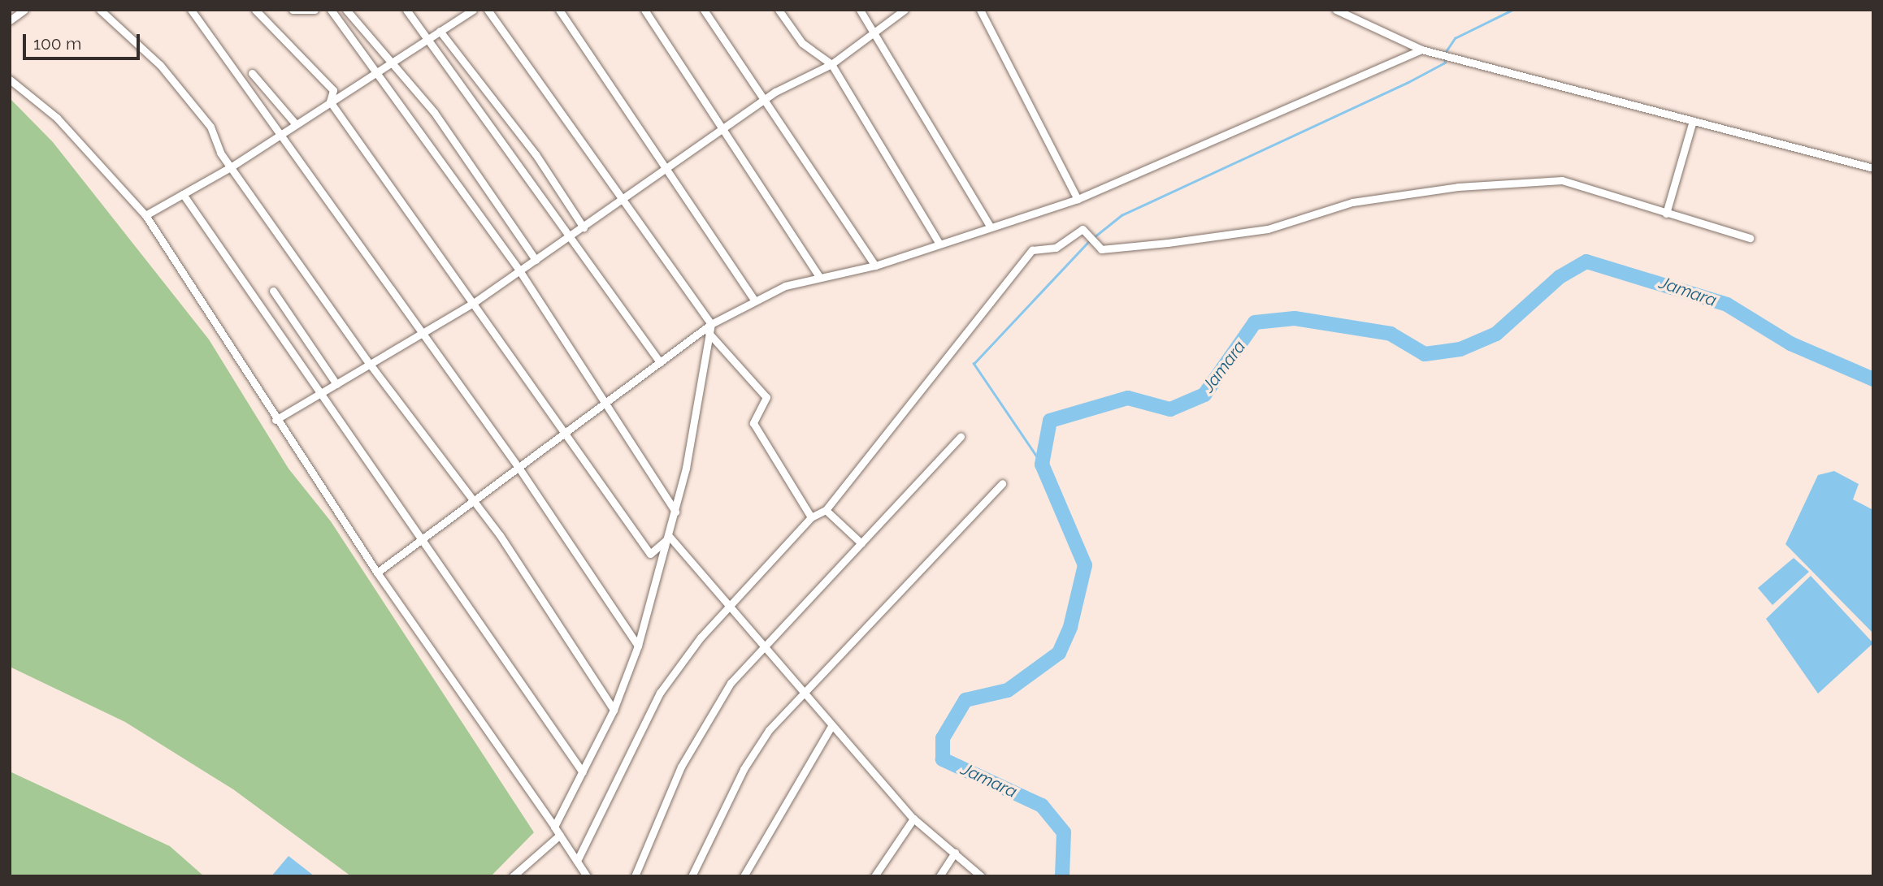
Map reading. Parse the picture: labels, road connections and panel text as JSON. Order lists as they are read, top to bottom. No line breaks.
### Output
{"water":["Jamara"],"scale_bar":"100 m"}
